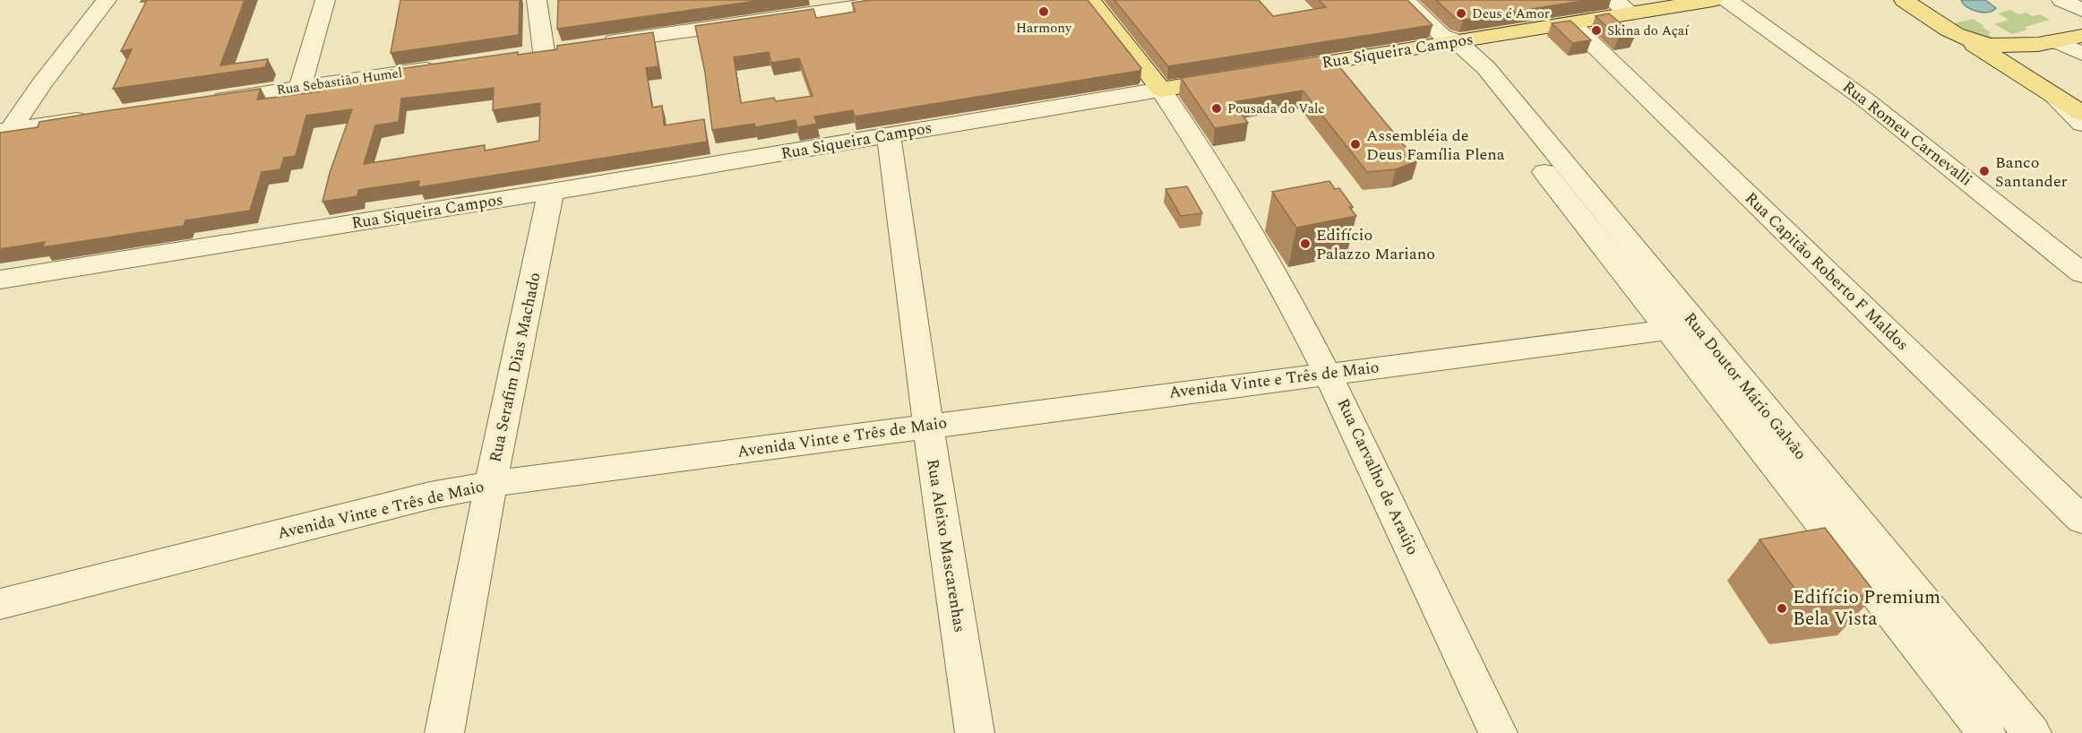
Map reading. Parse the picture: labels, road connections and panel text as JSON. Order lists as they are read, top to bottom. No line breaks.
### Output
{"streets":{"main road":["Rua Siqueira Campos"],"street":["Rua Sebastião Humel","Rua Romeu Carnevalli","Rua Capitão Roberto F Maldos","Rua Serafim Dias Machado","Avenida Vinte e Três de Maio","Rua Doutor Mário Galvão","Rua Carvalho de Araújo","Rua Aleixo Mascarenhas"]},"crossings":[["Rua Siqueira Campos","Rua Capitão Roberto F Maldos"],["Rua Siqueira Campos","Rua Serafim Dias Machado"],["Rua Siqueira Campos","Rua Doutor Mário Galvão"],["Rua Siqueira Campos","Rua Carvalho de Araújo"],["Rua Siqueira Campos","Rua Aleixo Mascarenhas"],["Rua Serafim Dias Machado","Avenida Vinte e Três de Maio"],["Avenida Vinte e Três de Maio","Rua Doutor Mário Galvão"],["Avenida Vinte e Três de Maio","Rua Carvalho de Araújo"],["Avenida Vinte e Três de Maio","Rua Aleixo Mascarenhas"]],"places":["Harmony","Deus é Amor","Skina do Açaí","Pousada do Vale","Assembléia de Deus Família Plena","Banco Santander","Edifício Palazzo Mariano","Edifício Premium Bela Vista"]}
